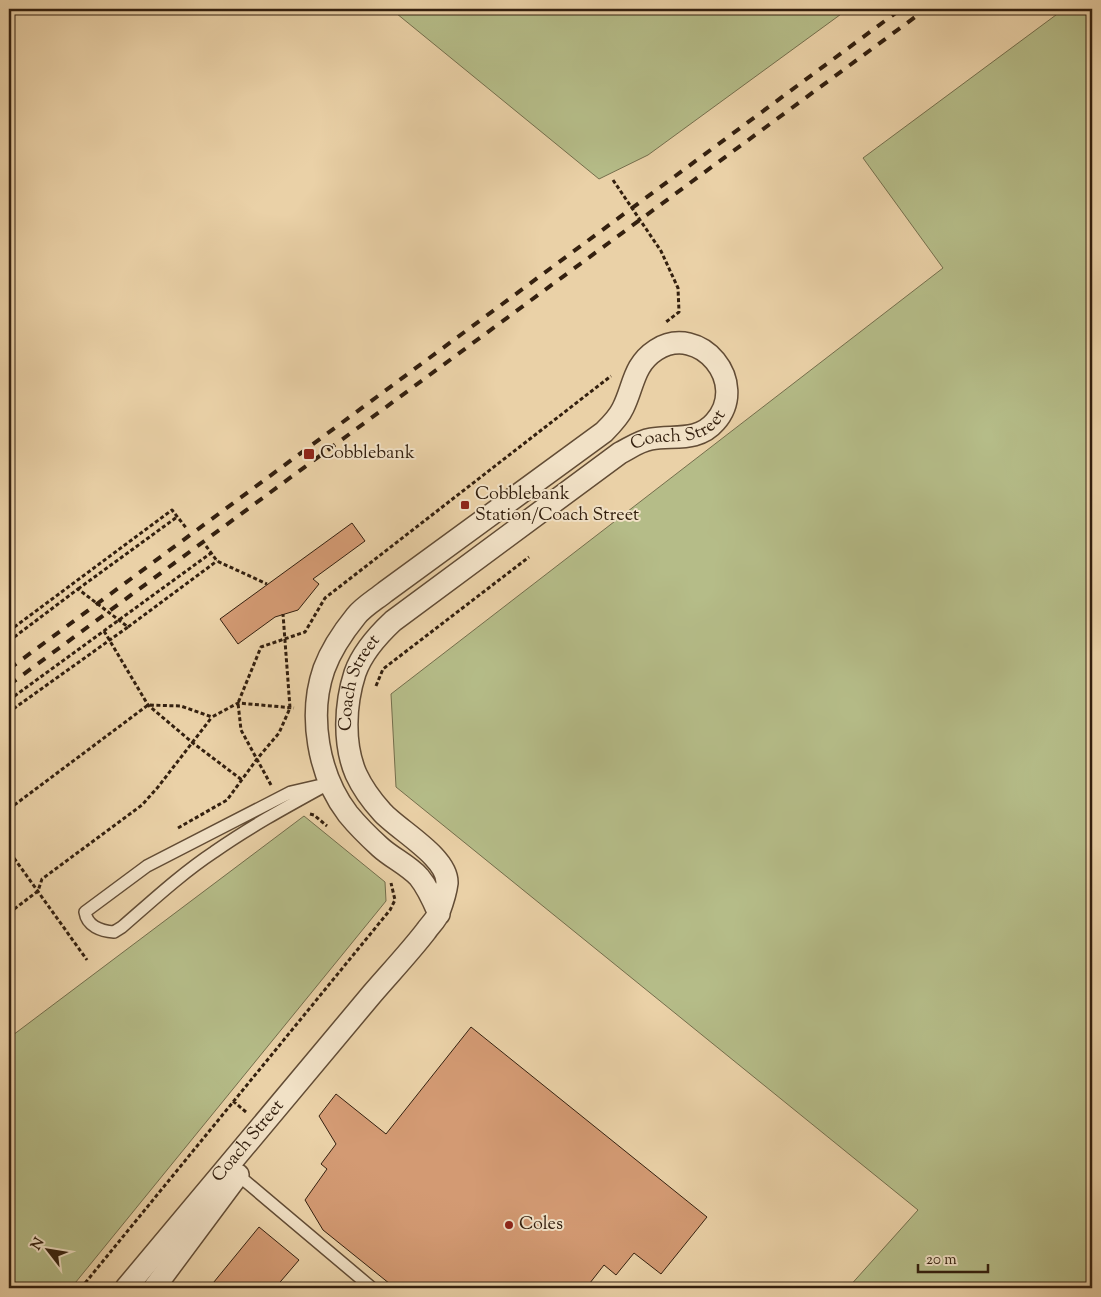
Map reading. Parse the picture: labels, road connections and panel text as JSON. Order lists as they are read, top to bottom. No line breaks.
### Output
{"streets":{"street":["Coach Street"]},"places":{"transit":["Cobblebank","Cobblebank Station/Coach Street"],"other":["Coles"]},"scale_bar":"20 m","north":"top left"}
